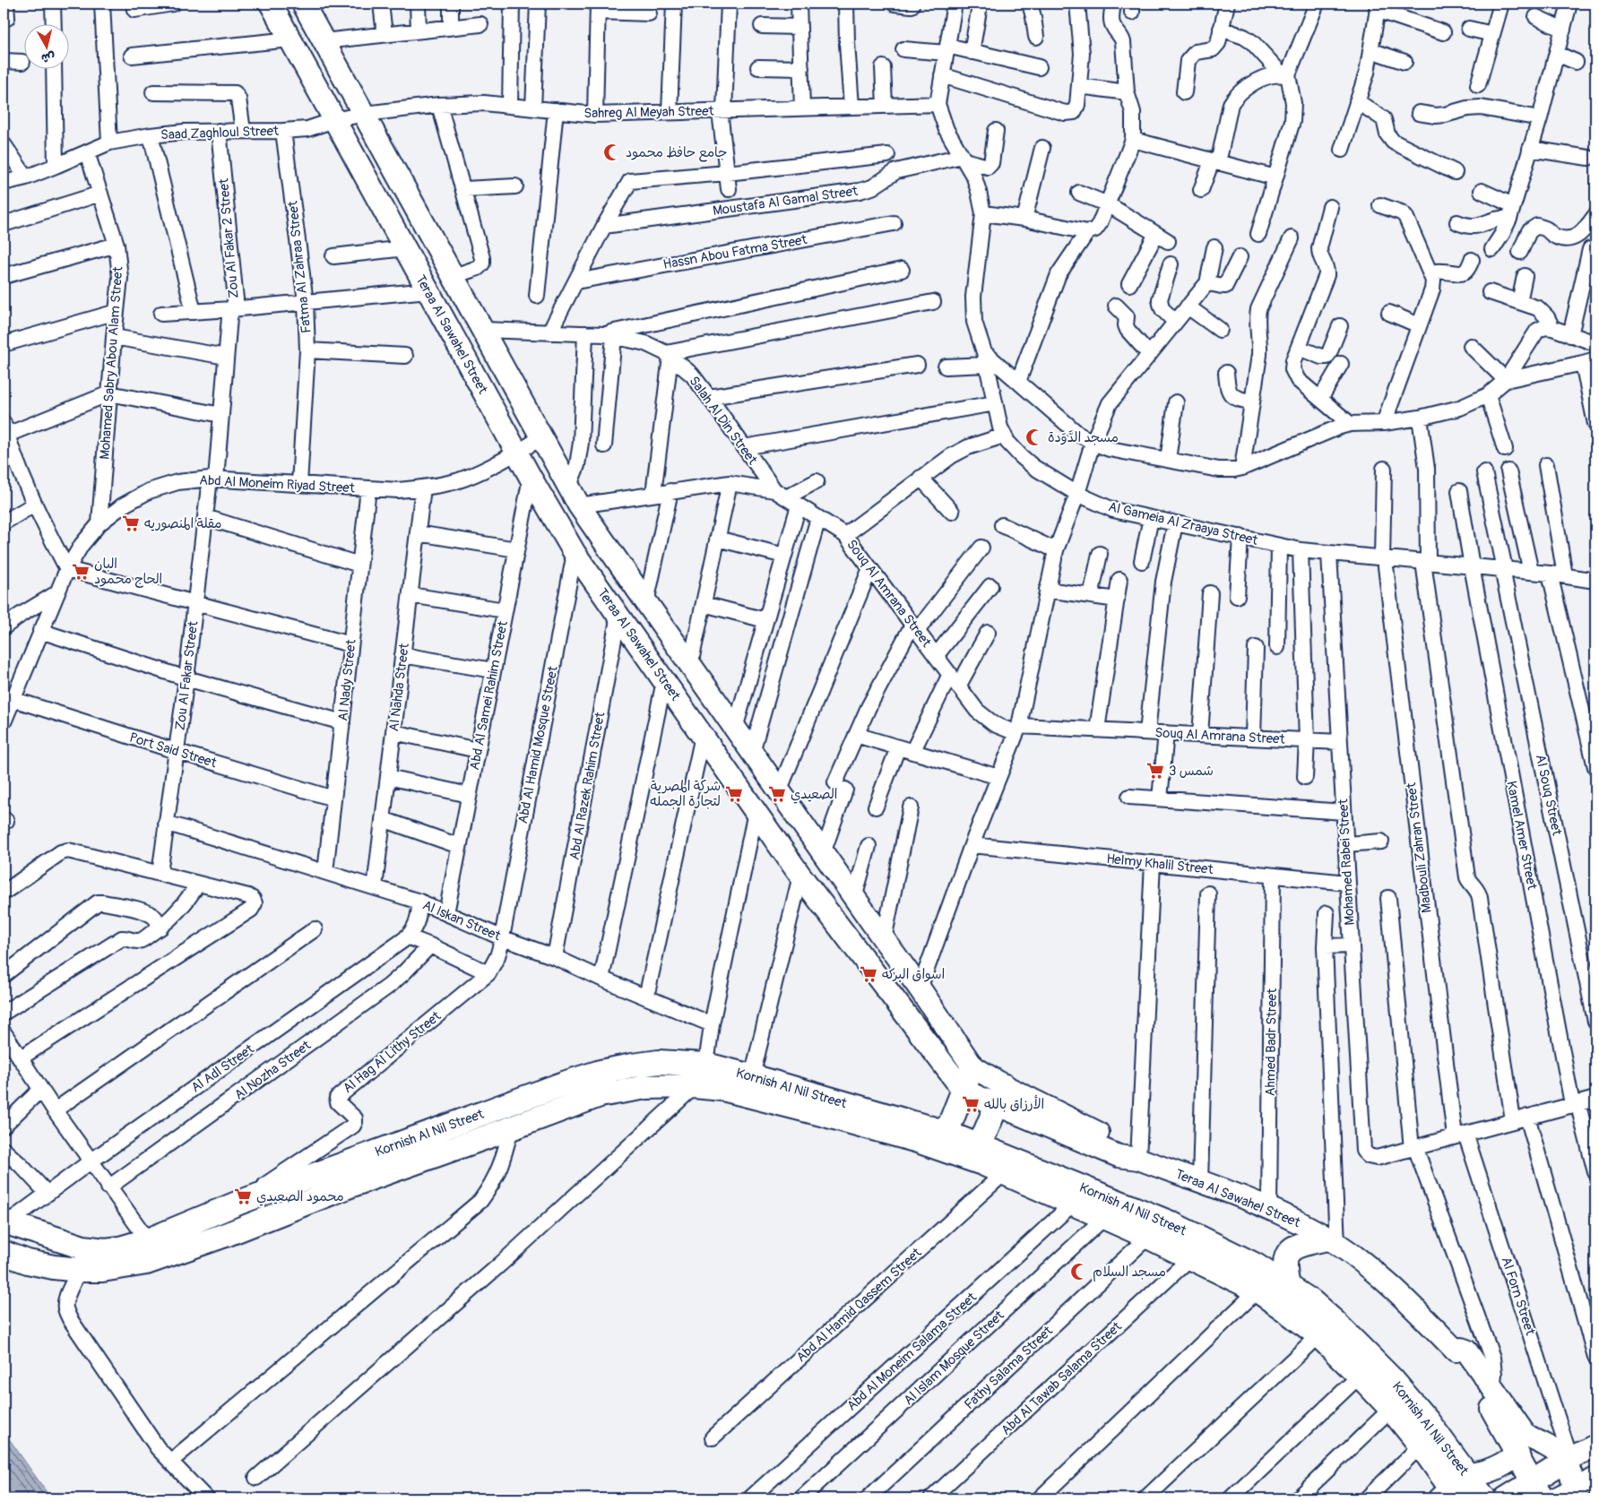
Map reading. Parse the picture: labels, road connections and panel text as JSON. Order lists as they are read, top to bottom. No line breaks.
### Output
{"streets":{"main road":["Teraa Al Sawahel Street","Kornish Al Nil Street"],"street":["Sahreg Al Meyah Street","Saad Zaghloul Street","Moustafa Al Gamal Street","Zou Al Fakar 2 Street","Hassn Abou Fatma Street","Fatma Al Zahraa Street","Mohamed Sabry Abou Alam Street","Salah Al Din Street","Abd Al Moneim Riyad Street","Al Gameia Al Zraaya Street","Souq Al Amrana Street","Zou Al Fakar Street","Al Nady Street","Al Nahda Street","Abd Al Samei Rahim Street","Abd Al Hamid Mosque Street","Port Said Street","Abd Al Razek Rahim Street","Al Souq Street","Kamel Amer Street","Madbouli Zahran Street","Mohamed Rabei Street","Helmy Khalil Street","Al Iskan Street","Ahmed Badr Street","Al Hag Al Lithy Street","Al Adl Street","Al Nozha Street","Al Forn Street","Abd Al Hamid Qassem Street","Abd Al Moneim Salama Street","Al Islam Mosque Street","Fathy Salama Street","Abd Al Tawab Salama Street"]},"crossings":[["Sahreg Al Meyah Street","Saad Zaghloul Street"],["Sahreg Al Meyah Street","Teraa Al Sawahel Street"],["Sahreg Al Meyah Street","Al Gameia Al Zraaya Street"],["Saad Zaghloul Street","Zou Al Fakar 2 Street"],["Saad Zaghloul Street","Fatma Al Zahraa Street"],["Saad Zaghloul Street","Teraa Al Sawahel Street"],["Saad Zaghloul Street","Mohamed Sabry Abou Alam Street"],["Moustafa Al Gamal Street","Al Gameia Al Zraaya Street"],["Zou Al Fakar 2 Street","Abd Al Moneim Riyad Street"],["Zou Al Fakar 2 Street","Zou Al Fakar Street"],["Fatma Al Zahraa Street","Abd Al Moneim Riyad Street"],["Teraa Al Sawahel Street","Salah Al Din Street"],["Teraa Al Sawahel Street","Abd Al Moneim Riyad Street"],["Teraa Al Sawahel Street","Souq Al Amrana Street"],["Teraa Al Sawahel Street","Abd Al Samei Rahim Street"],["Teraa Al Sawahel Street","Abd Al Hamid Mosque Street"],["Teraa Al Sawahel Street","Abd Al Razek Rahim Street"],["Teraa Al Sawahel Street","Mohamed Rabei Street"],["Teraa Al Sawahel Street","Ahmed Badr Street"],["Teraa Al Sawahel Street","Al Forn Street"],["Mohamed Sabry Abou Alam Street","Abd Al Moneim Riyad Street"],["Salah Al Din Street","Souq Al Amrana Street"],["Abd Al Moneim Riyad Street","Zou Al Fakar Street"],["Abd Al Moneim Riyad Street","Al Nady Street"],["Abd Al Moneim Riyad Street","Al Nahda Street"],["Abd Al Moneim Riyad Street","Port Said Street"],["Al Gameia Al Zraaya Street","Al Souq Street"],["Al Gameia Al Zraaya Street","Kamel Amer Street"],["Al Gameia Al Zraaya Street","Madbouli Zahran Street"],["Al Gameia Al Zraaya Street","Mohamed Rabei Street"],["Souq Al Amrana Street","Mohamed Rabei Street"],["Zou Al Fakar Street","Port Said Street"],["Zou Al Fakar Street","Al Iskan Street"],["Al Nady Street","Port Said Street"],["Al Nady Street","Al Iskan Street"],["Al Nahda Street","Al Iskan Street"],["Abd Al Samei Rahim Street","Al Iskan Street"],["Abd Al Hamid Mosque Street","Al Iskan Street"],["Abd Al Hamid Mosque Street","Al Hag Al Lithy Street"],["Abd Al Razek Rahim Street","Al Iskan Street"],["Madbouli Zahran Street","Al Forn Street"],["Mohamed Rabei Street","Helmy Khalil Street"],["Helmy Khalil Street","Ahmed Badr Street"],["Al Iskan Street","Al Hag Al Lithy Street"],["Al Iskan Street","Al Adl Street"],["Al Hag Al Lithy Street","Kornish Al Nil Street"],["Al Adl Street","Kornish Al Nil Street"],["Kornish Al Nil Street","Abd Al Hamid Qassem Street"],["Kornish Al Nil Street","Abd Al Moneim Salama Street"],["Kornish Al Nil Street","Al Islam Mosque Street"],["Kornish Al Nil Street","Fathy Salama Street"],["Kornish Al Nil Street","Abd Al Tawab Salama Street"]],"places":{"mosque":["جامع حافظ محمود","مسجد الدَّوَدة","مسجد السلام"],"supermarket":["مقلة المنصوريه","البان الحاج محمود","شمس 3","شركة المصرية لتجارة الجمله","الصعيدي","اسواق البركه","الأرزاق بالله","محمود الصعيدي"]},"north":"bottom"}
